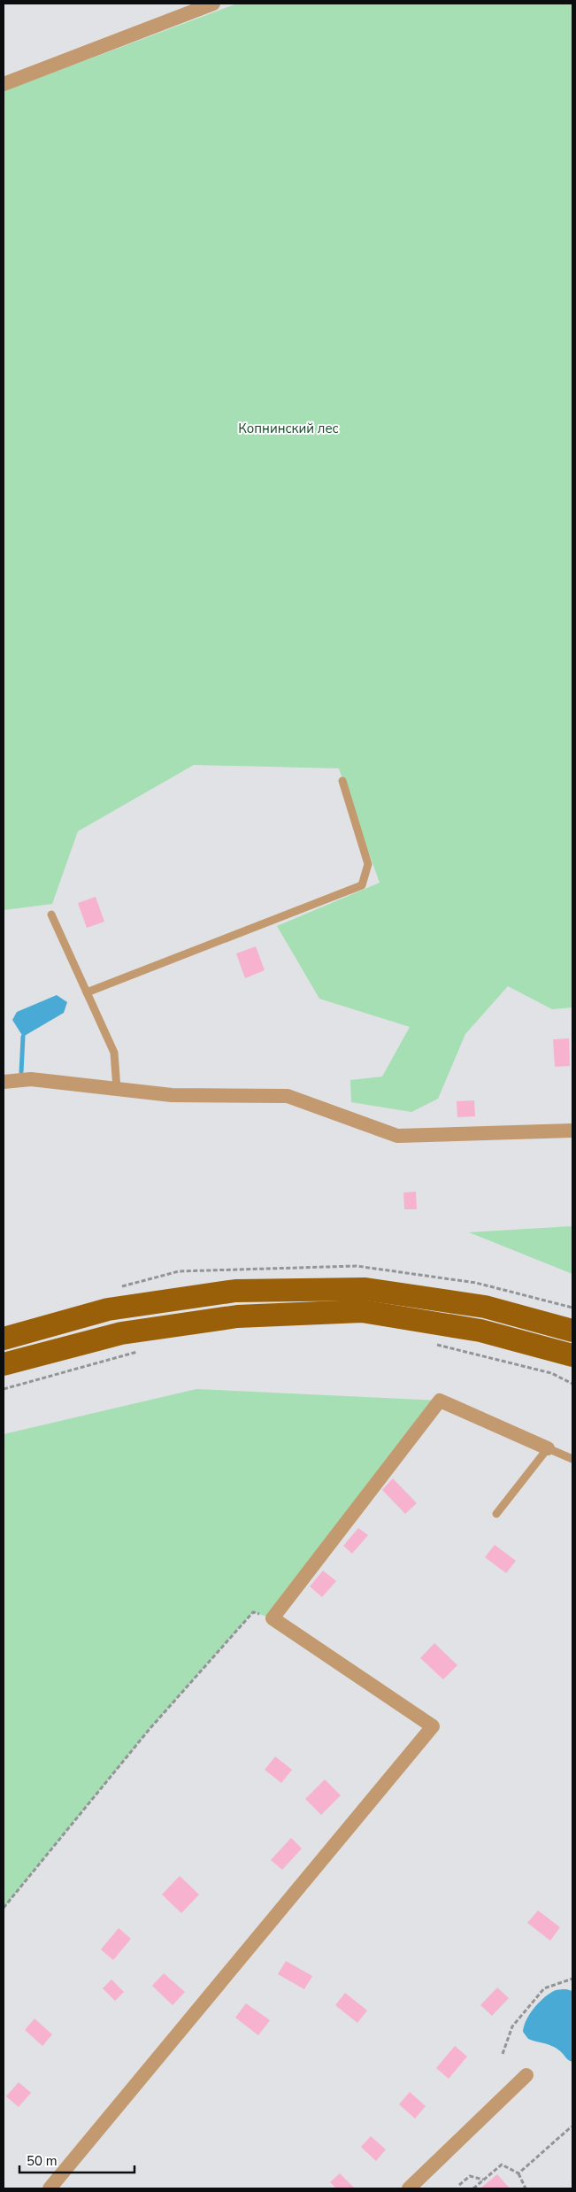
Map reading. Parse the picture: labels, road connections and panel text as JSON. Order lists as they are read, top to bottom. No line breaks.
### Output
{"parks":["Копнинский лес"],"scale_bar":"50 m"}
